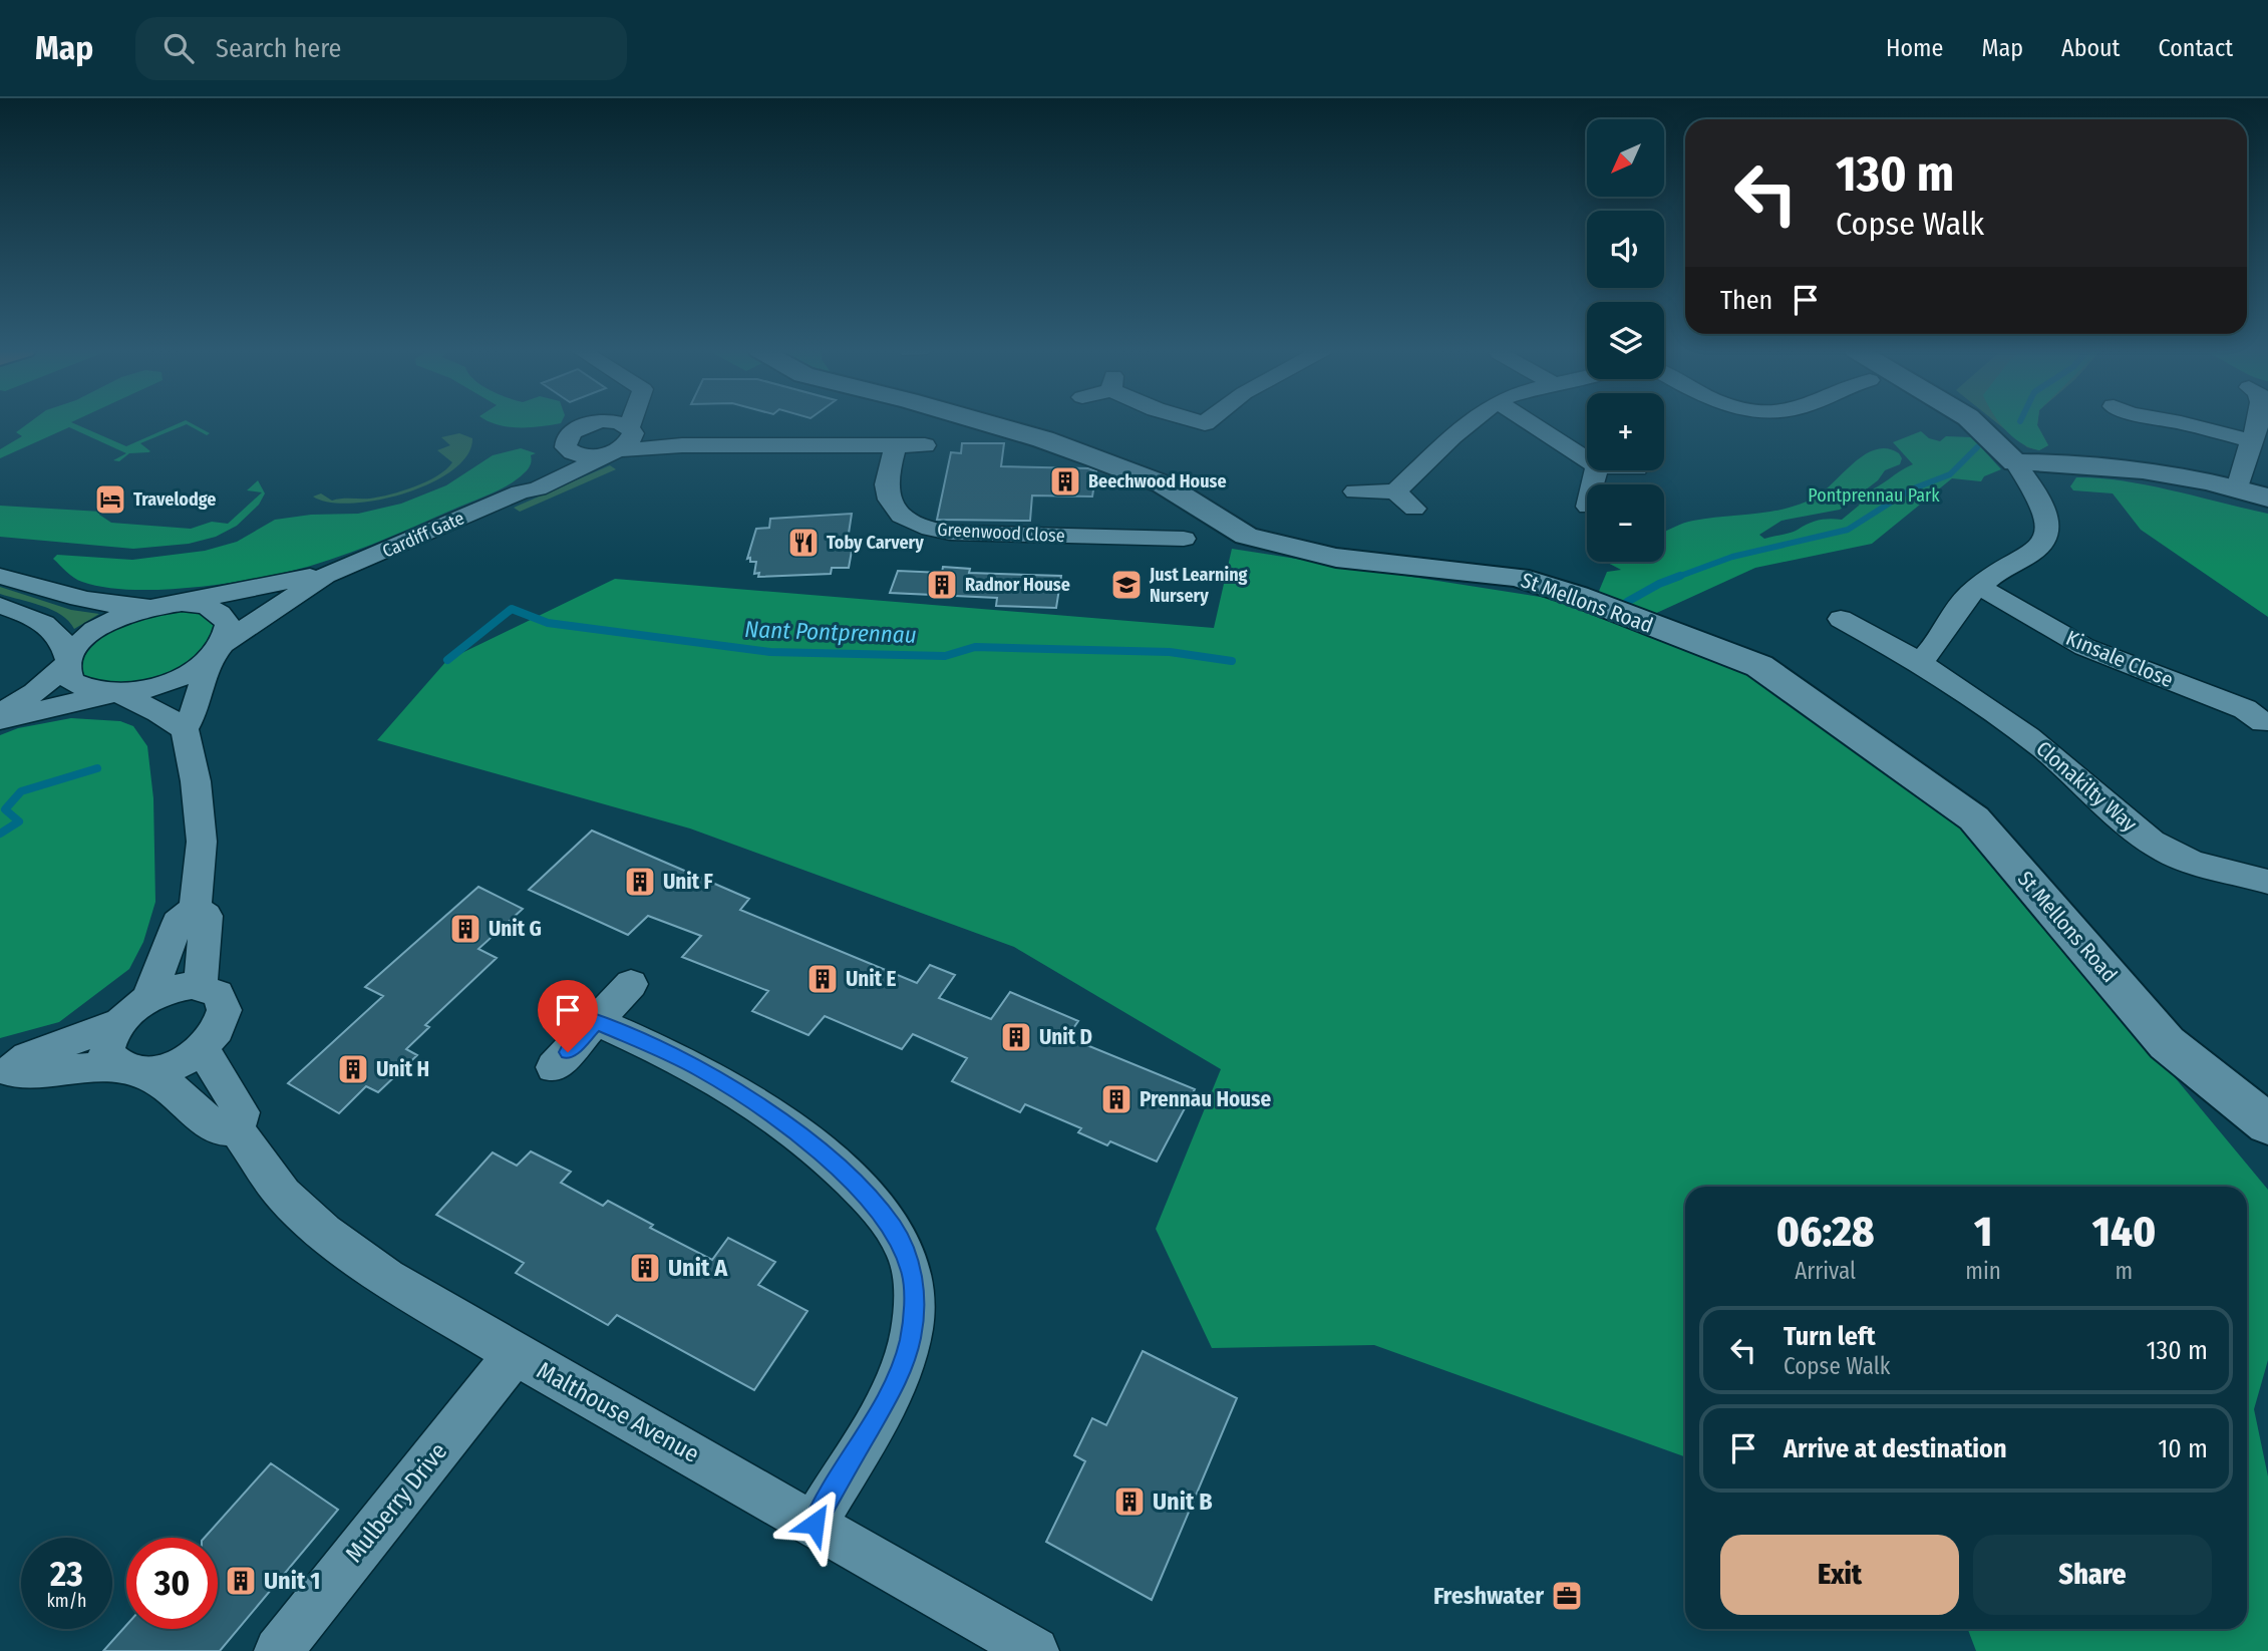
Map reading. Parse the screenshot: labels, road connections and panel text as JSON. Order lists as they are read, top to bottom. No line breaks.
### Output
{"streets":{"main road":["St Mellons Road"],"street":["Greenwood Close","Cardiff Gate","Kinsale Close","Clonakilty Way","Malthouse Avenue","Mulberry Drive"]},"crossings":[["Malthouse Avenue","Mulberry Drive"]],"water":["Nant Pontprennau"],"parks":["Pontprennau Park"],"places":{"building":["Beechwood House","Radnor House","Unit F","Unit G","Unit E","Unit D","Unit H","Prennau House","Unit A","Unit B","Unit 1"],"hotel":["Travelodge"],"restaurant":["Toby Carvery"],"school or university":["Just Learning Nursery"],"office":["Freshwater"]},"north":"bottom left","page":{"header":"Map","search":"Search here","nav":["Home","Map","About","Contact"],"map_buttons":["+","−"],"turn":["130 m","Copse Walk"],"then":"Then","eta":["06:28","Arrival","1","min","140","m"],"list":[{"name":"Turn left","note":"Copse Walk","value":"130 m"},{"name":"Arrive at destination","value":"10 m"}],"buttons":["Exit","Share"],"speed":"23 km/h","limit":"30"}}
